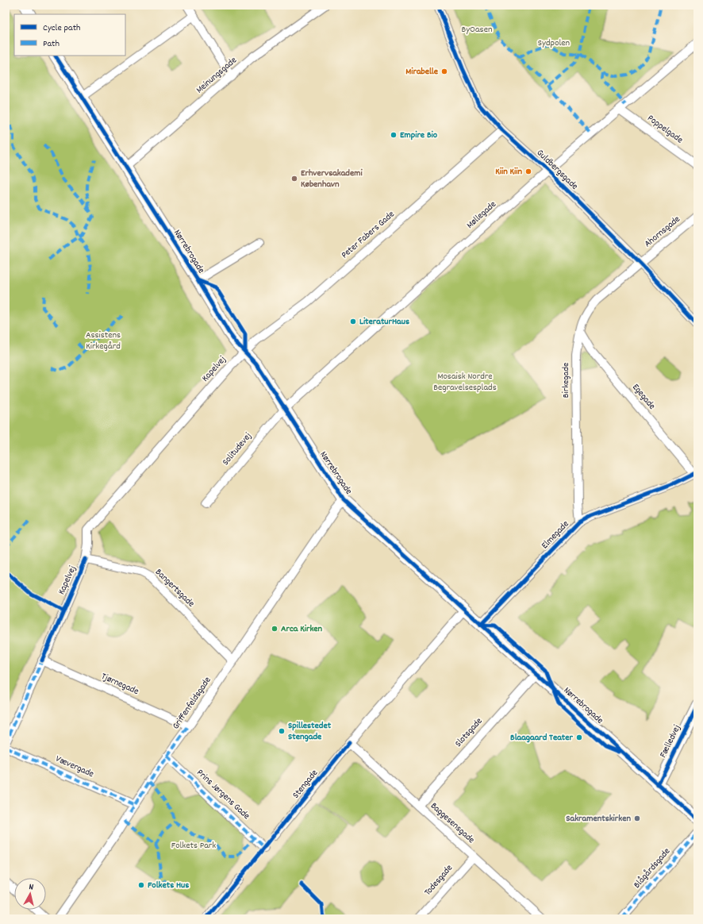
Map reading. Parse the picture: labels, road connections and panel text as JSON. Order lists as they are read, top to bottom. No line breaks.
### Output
{"streets":{"street":["Meinungsgade","Poppelgade","Guldbergsgade","Møllegade","Ahornsgade","Peter Fabers Gade","Nørrebrogade","Kapelvej","Birkegade","Egegade","Solitudevej","Elmegade","Bangertsgade","Tjørnegade","Griffenfeldsgade","Slotsgade","Fælledvej","Vævergade","Stengade","Prins Jørgens Gade","Baggesensgade","Blågårdsgade","Todesgade"]},"crossings":[["Meinungsgade","Nørrebrogade"],["Poppelgade","Møllegade"],["Guldbergsgade","Møllegade"],["Guldbergsgade","Ahornsgade"],["Guldbergsgade","Peter Fabers Gade"],["Guldbergsgade","Birkegade"],["Møllegade","Nørrebrogade"],["Møllegade","Solitudevej"],["Ahornsgade","Birkegade"],["Peter Fabers Gade","Nørrebrogade"],["Peter Fabers Gade","Kapelvej"],["Nørrebrogade","Kapelvej"],["Nørrebrogade","Solitudevej"],["Nørrebrogade","Elmegade"],["Nørrebrogade","Griffenfeldsgade"],["Nørrebrogade","Slotsgade"],["Nørrebrogade","Fælledvej"],["Nørrebrogade","Stengade"],["Kapelvej","Bangertsgade"],["Kapelvej","Tjørnegade"],["Birkegade","Egegade"],["Birkegade","Elmegade"],["Egegade","Elmegade"],["Bangertsgade","Griffenfeldsgade"],["Tjørnegade","Griffenfeldsgade"],["Griffenfeldsgade","Vævergade"],["Griffenfeldsgade","Prins Jørgens Gade"],["Slotsgade","Baggesensgade"],["Stengade","Baggesensgade"],["Baggesensgade","Todesgade"]],"parks":["ByOasen","Sydpolen","Assistens Kirkegård","Mosaisk Nordre Begravelsesplads","Folkets Park"],"places":["Mirabelle","Empire Bio","Kiin Kiin","Erhvervsakademi København","LiteraturHaus","Arca Kirken","Spillestedet Stengade","Blaagaard Teater","Sakramentskirken","Folkets Hus"],"legend":["Cycle path","Path"],"north":"top"}
